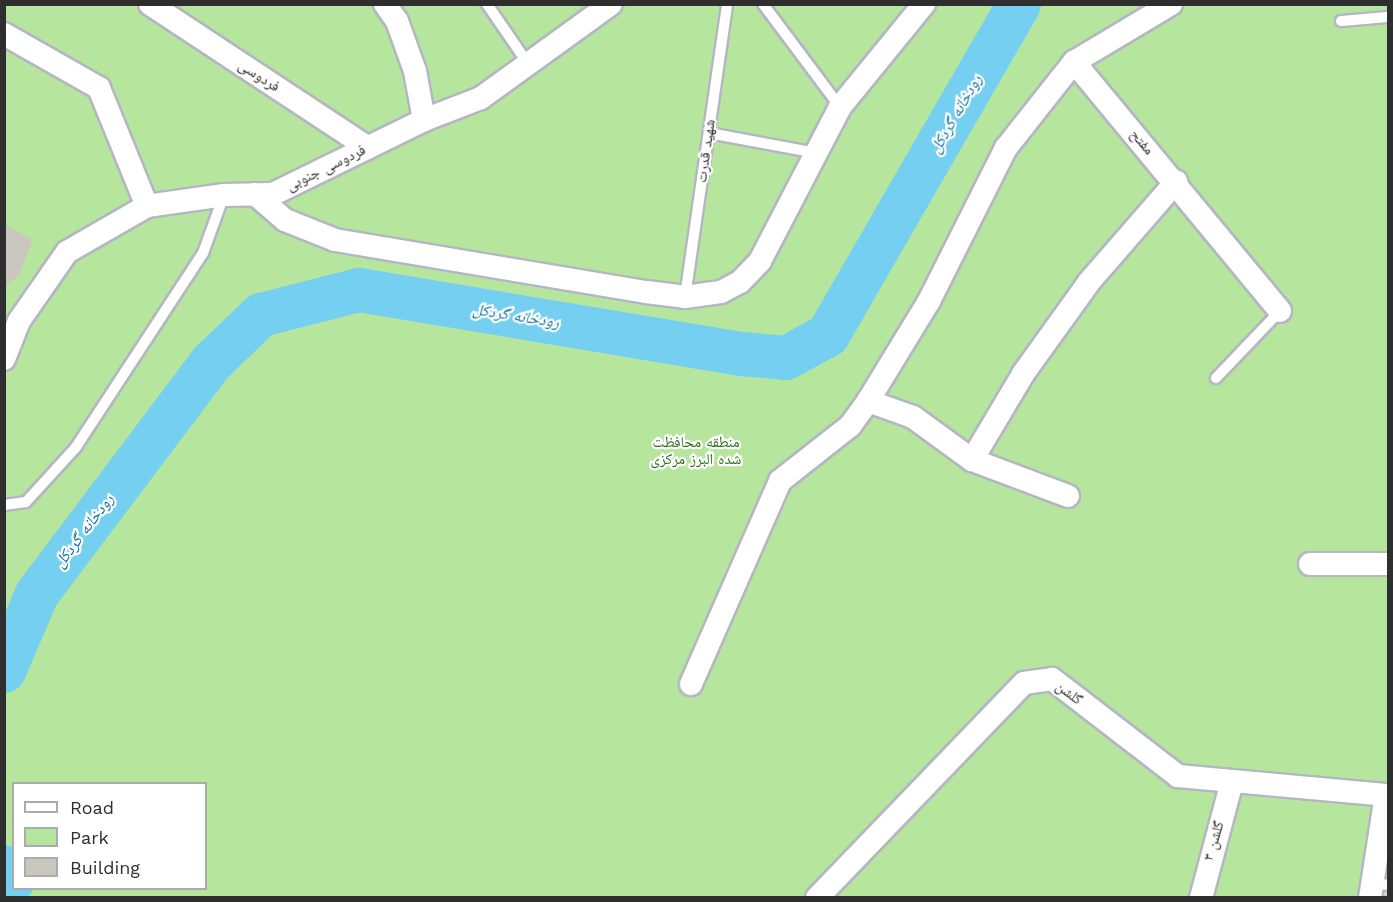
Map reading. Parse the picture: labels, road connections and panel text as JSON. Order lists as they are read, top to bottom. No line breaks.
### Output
{"streets":{"street":["فردوسی","مفتح","فردوسی جنوبی","گلشن","گلشن ۳"],"lane":["شهید قدرت"]},"crossings":[["فردوسی","فردوسی جنوبی"],["گلشن","گلشن ۳"]],"water":["رودخانه گردکل"],"parks":["منطقه محافظت شده البرز مرکزی"],"legend":["Road","Park","Building"]}
